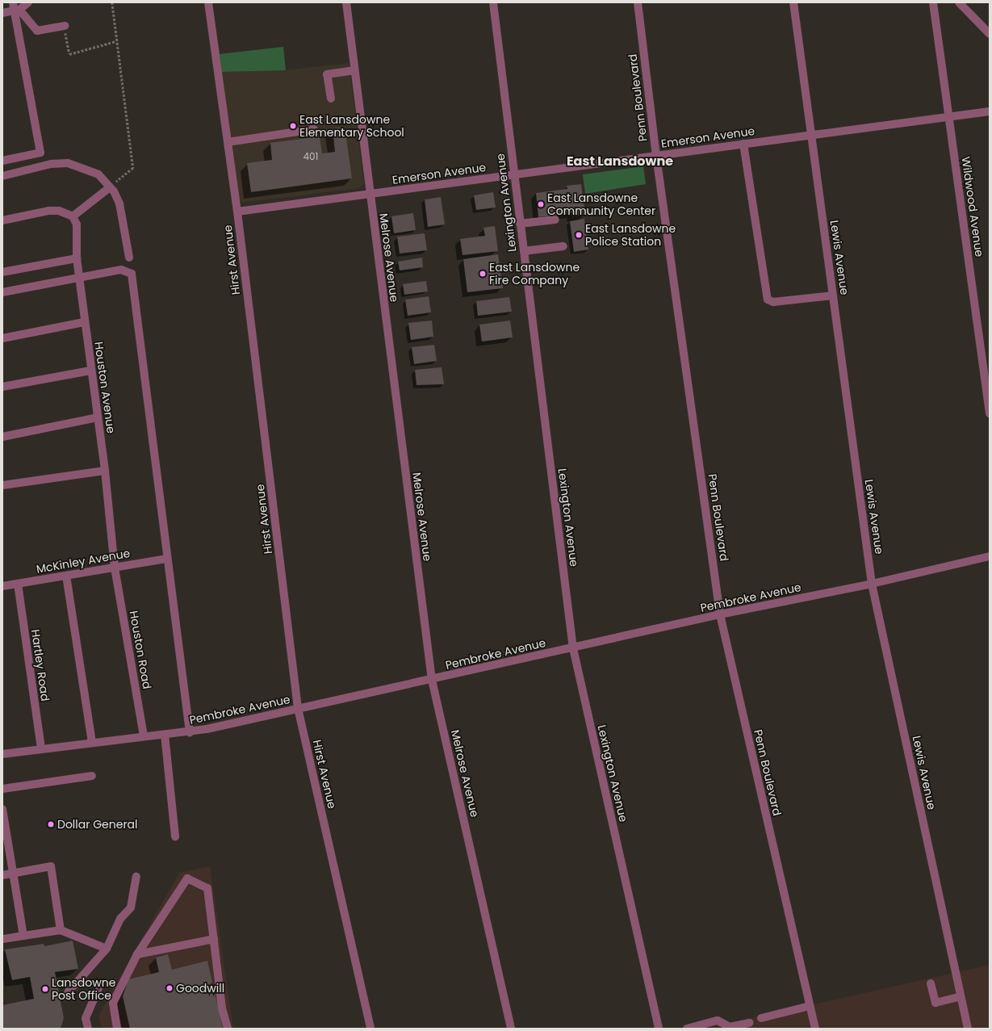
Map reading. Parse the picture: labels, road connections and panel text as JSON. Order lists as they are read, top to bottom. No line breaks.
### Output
{"streets":{"street":["Penn Boulevard","Emerson Avenue","Lexington Avenue","Wildwood Avenue","Melrose Avenue","Lewis Avenue","Hirst Avenue","Houston Avenue","McKinley Avenue","Pembroke Avenue","Houston Road","Hartley Road"]},"crossings":[["Penn Boulevard","Emerson Avenue"],["Penn Boulevard","Pembroke Avenue"],["Emerson Avenue","Lexington Avenue"],["Emerson Avenue","Wildwood Avenue"],["Emerson Avenue","Melrose Avenue"],["Emerson Avenue","Lewis Avenue"],["Emerson Avenue","Hirst Avenue"],["Lexington Avenue","Pembroke Avenue"],["Melrose Avenue","Pembroke Avenue"],["Lewis Avenue","Pembroke Avenue"],["Hirst Avenue","Pembroke Avenue"],["Houston Avenue","McKinley Avenue"],["Houston Avenue","Houston Road"],["McKinley Avenue","Houston Road"],["McKinley Avenue","Hartley Road"],["Pembroke Avenue","Houston Road"],["Pembroke Avenue","Hartley Road"]],"districts":["East Lansdowne"],"places":["East Lansdowne Elementary School","East Lansdowne Community Center","East Lansdowne Police Station","East Lansdowne Fire Company","Dollar General","Goodwill","Lansdowne Post Office"],"house_numbers":["401"]}
